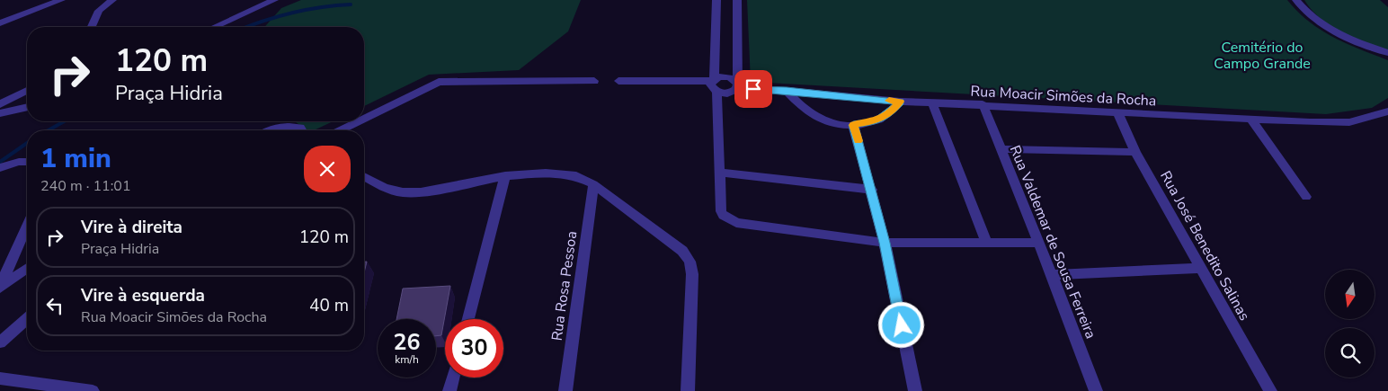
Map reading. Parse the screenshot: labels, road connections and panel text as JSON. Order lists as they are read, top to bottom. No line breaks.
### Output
{"streets":{"street":["Rua Moacir Simões da Rocha","Rua Valdemar de Sousa Ferreira","Rua José Benedito Salinas","Rua Rosa Pessoa"]},"crossings":[["Rua Moacir Simões da Rocha","Rua Valdemar de Sousa Ferreira"],["Rua Moacir Simões da Rocha","Rua José Benedito Salinas"]],"parks":["Cemitério do Campo Grande"],"north":"bottom","page":{"turn":["120 m","Praça Hidria"],"heading":["1 min","240 m · 11:01"],"list":[{"name":"Vire à direita","note":"Praça Hidria","value":"120 m"},{"name":"Vire à esquerda","note":"Rua Moacir Simões da Rocha","value":"40 m"}],"speed":"26 km/h","limit":"30"}}
